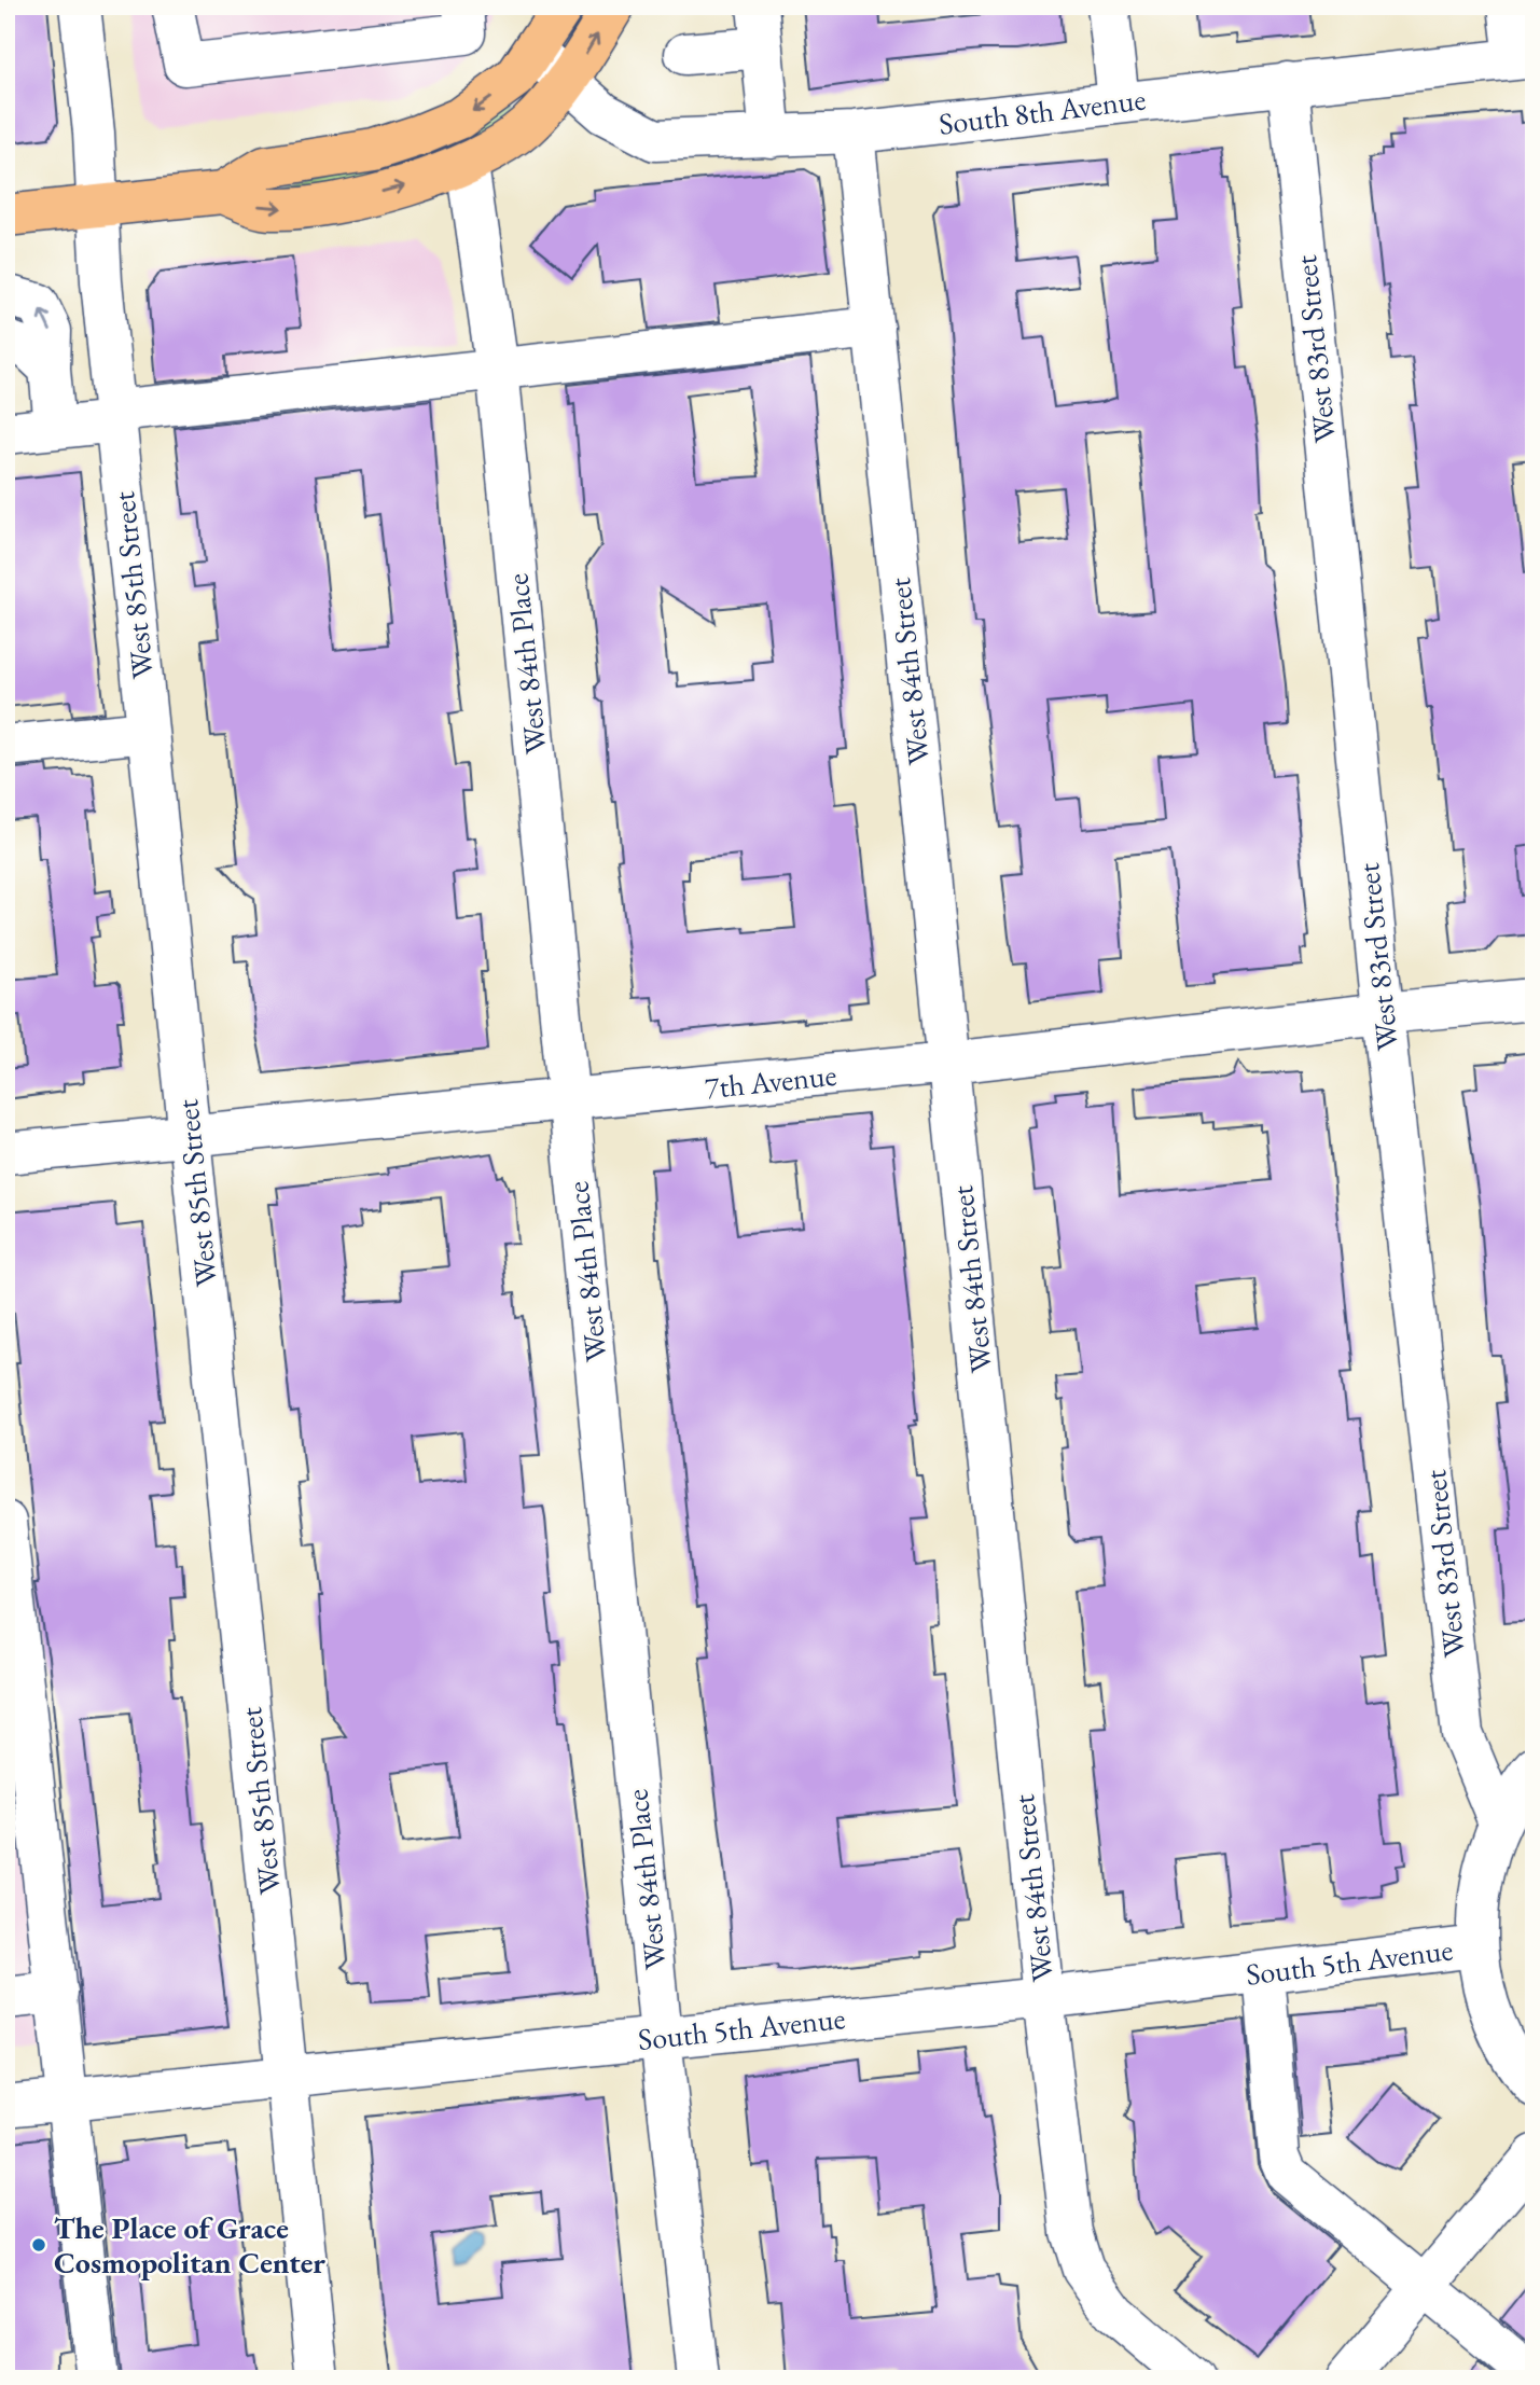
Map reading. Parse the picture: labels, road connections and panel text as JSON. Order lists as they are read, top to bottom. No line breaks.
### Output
{"streets":{"street":["South 8th Avenue","West 83rd Street","West 85th Street","West 84th Place","West 84th Street","7th Avenue","South 5th Avenue"]},"crossings":[["South 8th Avenue","West 83rd Street"],["South 8th Avenue","West 84th Street"],["West 83rd Street","7th Avenue"],["West 85th Street","7th Avenue"],["West 85th Street","South 5th Avenue"],["West 84th Place","7th Avenue"],["West 84th Place","South 5th Avenue"],["West 84th Street","7th Avenue"],["West 84th Street","South 5th Avenue"]],"places":["The Place of Grace Cosmopolitan Center"]}
